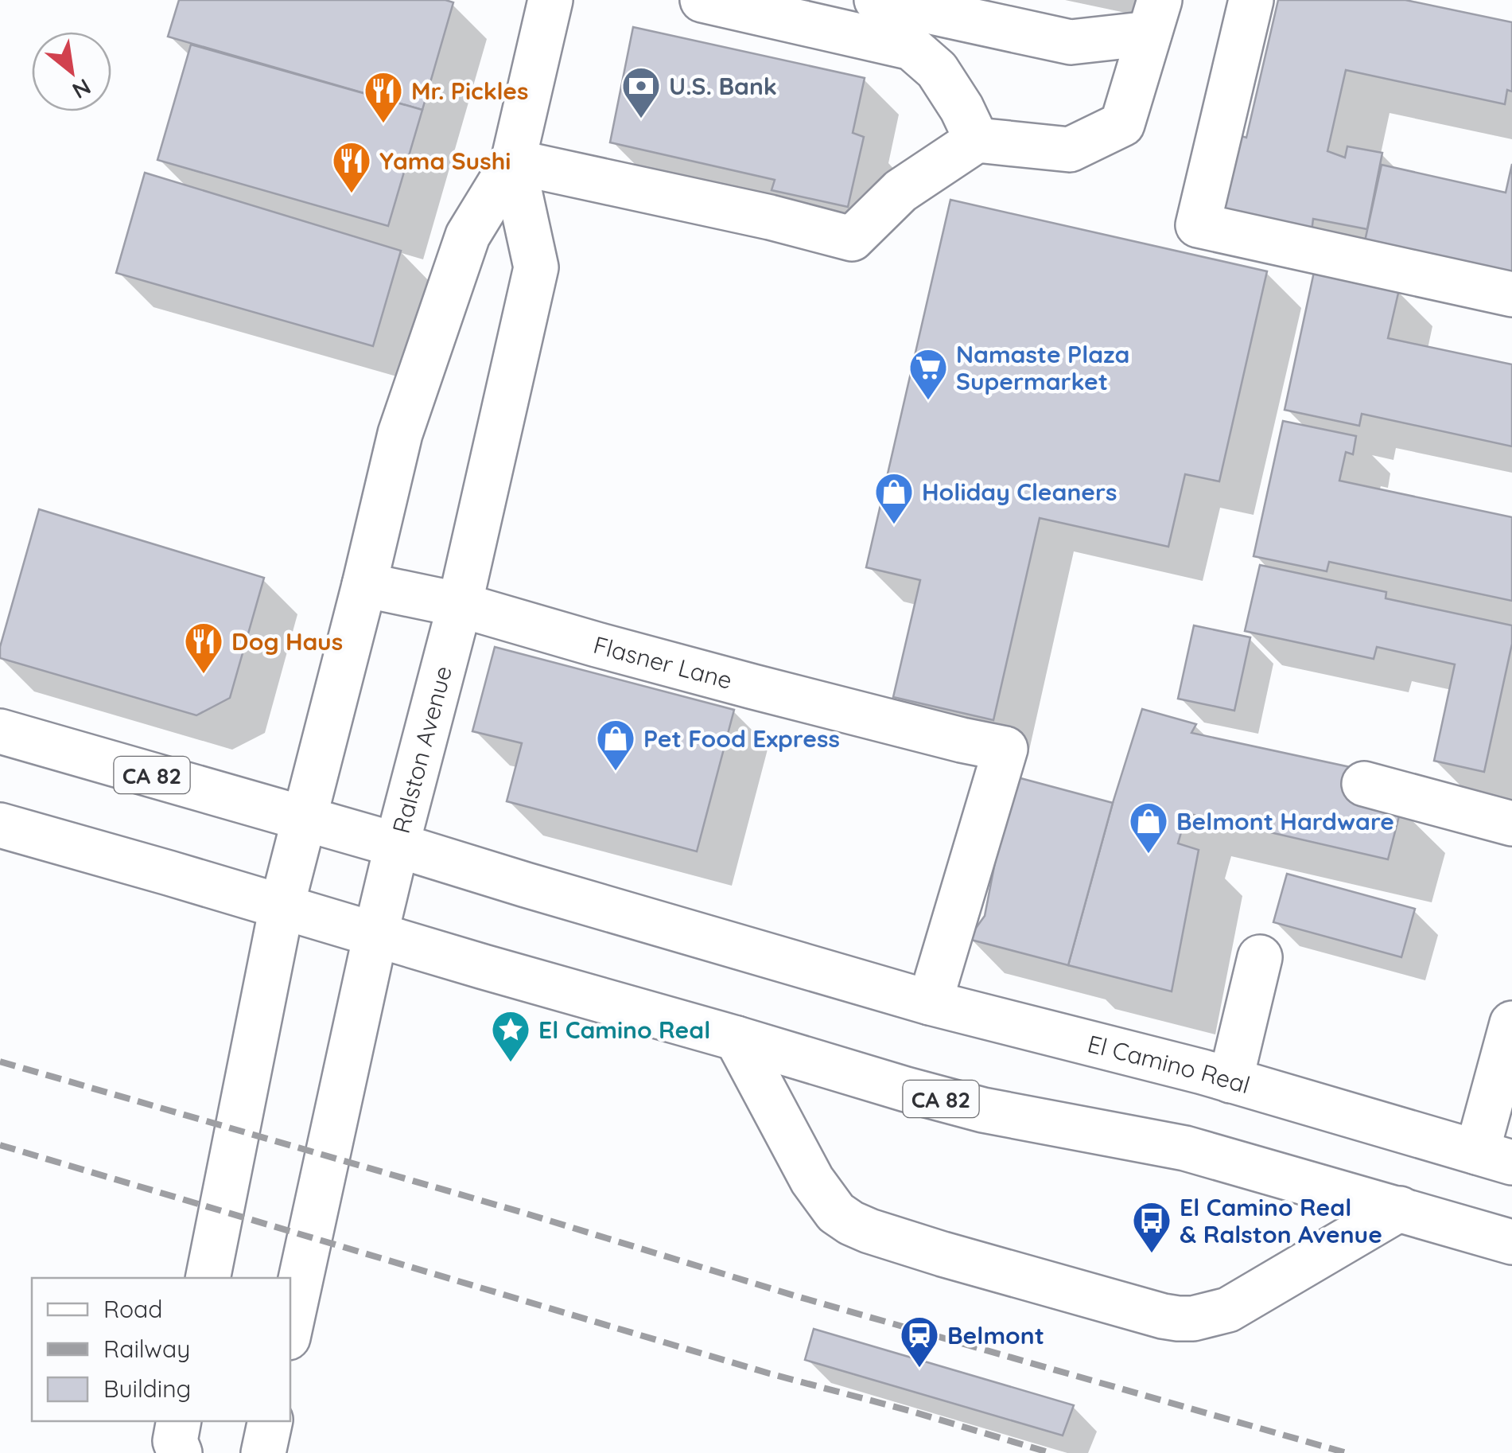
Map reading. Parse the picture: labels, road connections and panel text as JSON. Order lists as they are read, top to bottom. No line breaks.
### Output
{"streets":{"main road":["Flasner Lane","Ralston Avenue","CA 82","El Camino Real"]},"crossings":[["Flasner Lane","Ralston Avenue"],["Flasner Lane","El Camino Real"],["Ralston Avenue","CA 82"],["Ralston Avenue","El Camino Real"]],"places":{"bank":["U.S. Bank"],"restaurant":["Mr. Pickles","Yama Sushi","Dog Haus"],"supermarket":["Namaste Plaza Supermarket"],"shop":["Holiday Cleaners","Pet Food Express","Belmont Hardware"],"place":["El Camino Real"],"bus stop":["El Camino Real & Ralston Avenue"],"station":["Belmont"]},"legend":["Road","Railway","Building"],"north":"bottom right"}
